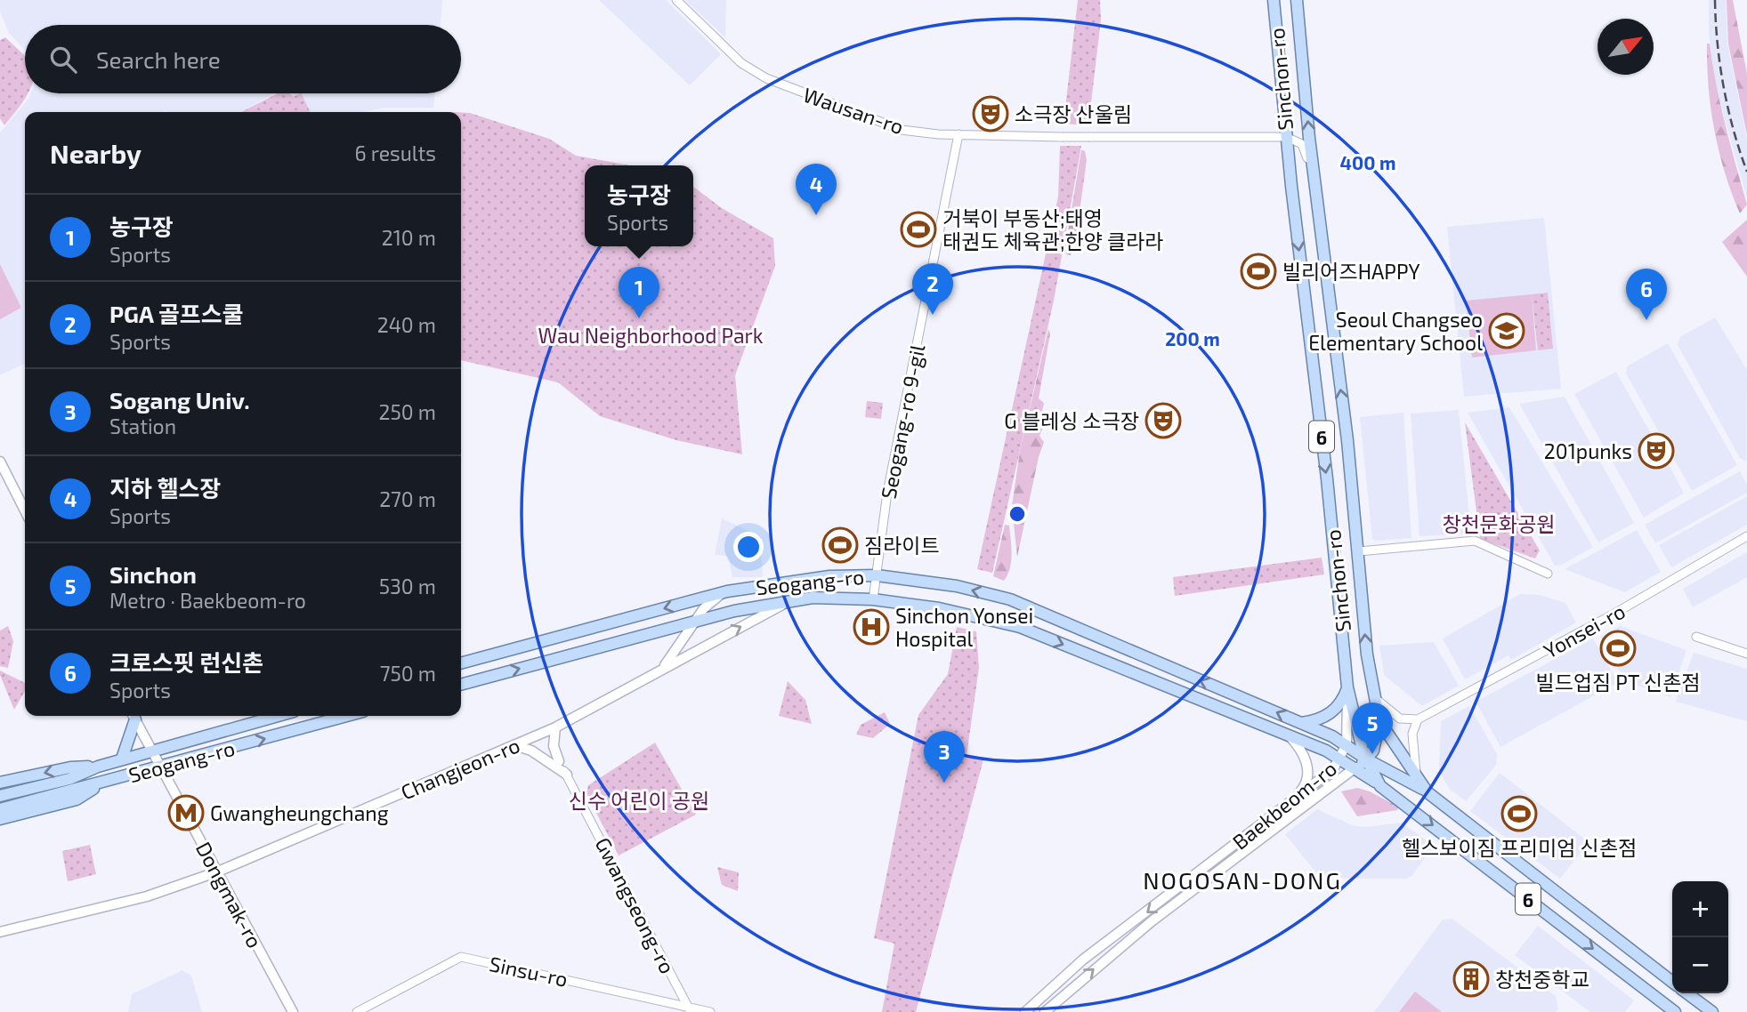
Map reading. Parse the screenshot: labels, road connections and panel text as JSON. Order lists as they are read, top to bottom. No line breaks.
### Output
{"streets":{"main road":["Sinchon-ro","6","Seogang-ro","Changjeon-ro","Baekbeom-ro","Dongmak-ro"],"street":["Wausan-ro","Seogang-ro 9-gil","Yonsei-ro","Gwangseong-ro","Sinsu-ro"]},"crossings":[["Sinchon-ro","Wausan-ro"],["Sinchon-ro","Seogang-ro"],["Sinchon-ro","Baekbeom-ro"],["Wausan-ro","Seogang-ro 9-gil"],["Seogang-ro 9-gil","Seogang-ro"],["Seogang-ro","Changjeon-ro"],["Seogang-ro","Baekbeom-ro"],["Seogang-ro","Dongmak-ro"],["Changjeon-ro","Dongmak-ro"],["Changjeon-ro","Gwangseong-ro"],["Gwangseong-ro","Sinsu-ro"]],"districts":["NOGOSAN-DONG"],"parks":["Wau Neighborhood Park","창천문화공원","신수 어린이 공원"],"places":{"theatre":["소극장 산울림","G 블레싱 소극장","201punks"],"sports":["거북이 부동산;태영 태권도 체육관;한양 클라라","빌리어즈HAPPY","짐라이트","빌드업짐 PT 신촌점","헬스보이짐 프리미엄 신촌점"],"school or university":["Seoul Changseo Elementary School"],"hospital":["Sinchon Yonsei Hospital"],"metro station":["Gwangheungchang"],"building":["창천중학교"]},"north":"top right","page":{"search":"Search here","heading":["Nearby","6 results"],"pins":["4","2","1","6","5","3"],"popup":["농구장","Sports"],"list":[{"mark":"1","name":"농구장","note":"Sports","value":"210 m"},{"mark":"2","name":"PGA 골프스쿨","note":"Sports","value":"240 m"},{"mark":"3","name":"Sogang Univ.","note":"Station","value":"250 m"},{"mark":"4","name":"지하 헬스장","note":"Sports","value":"270 m"},{"mark":"5","name":"Sinchon","note":"Metro · Baekbeom-ro","value":"530 m"},{"mark":"6","name":"크로스핏 런신촌","note":"Sports","value":"750 m"}],"map_buttons":["+","−"]},"rings":["400 m","200 m"]}
